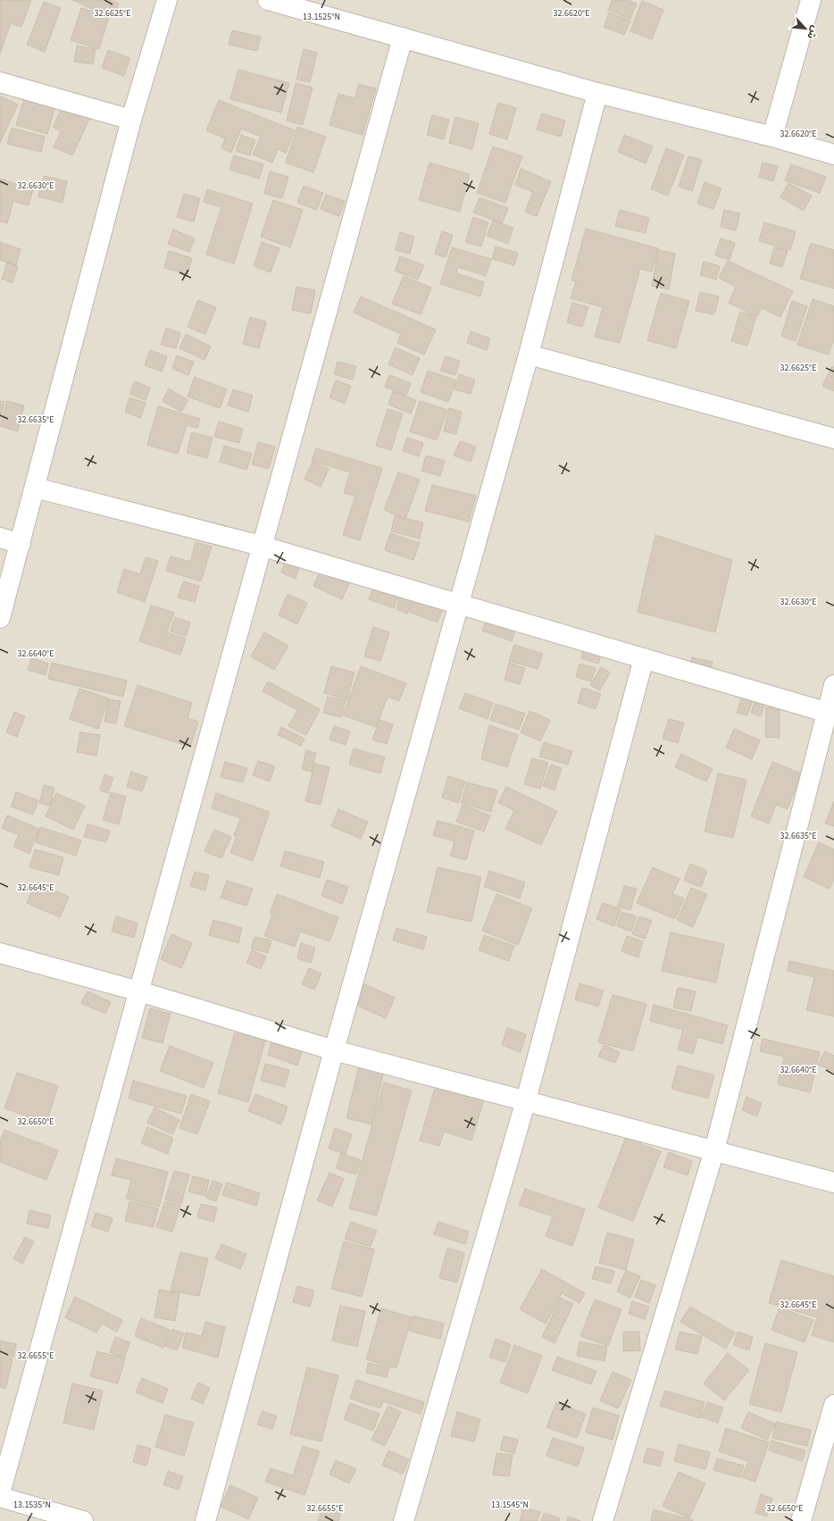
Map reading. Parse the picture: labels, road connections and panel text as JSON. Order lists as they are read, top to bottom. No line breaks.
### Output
{"north":"bottom right","coordinates":["32.6625°E","32.6620°E","13.1525°N","32.6630°E","32.6635°E","32.6640°E","32.6645°E","32.6650°E","32.6655°E","13.1535°N","13.1545°N"]}
